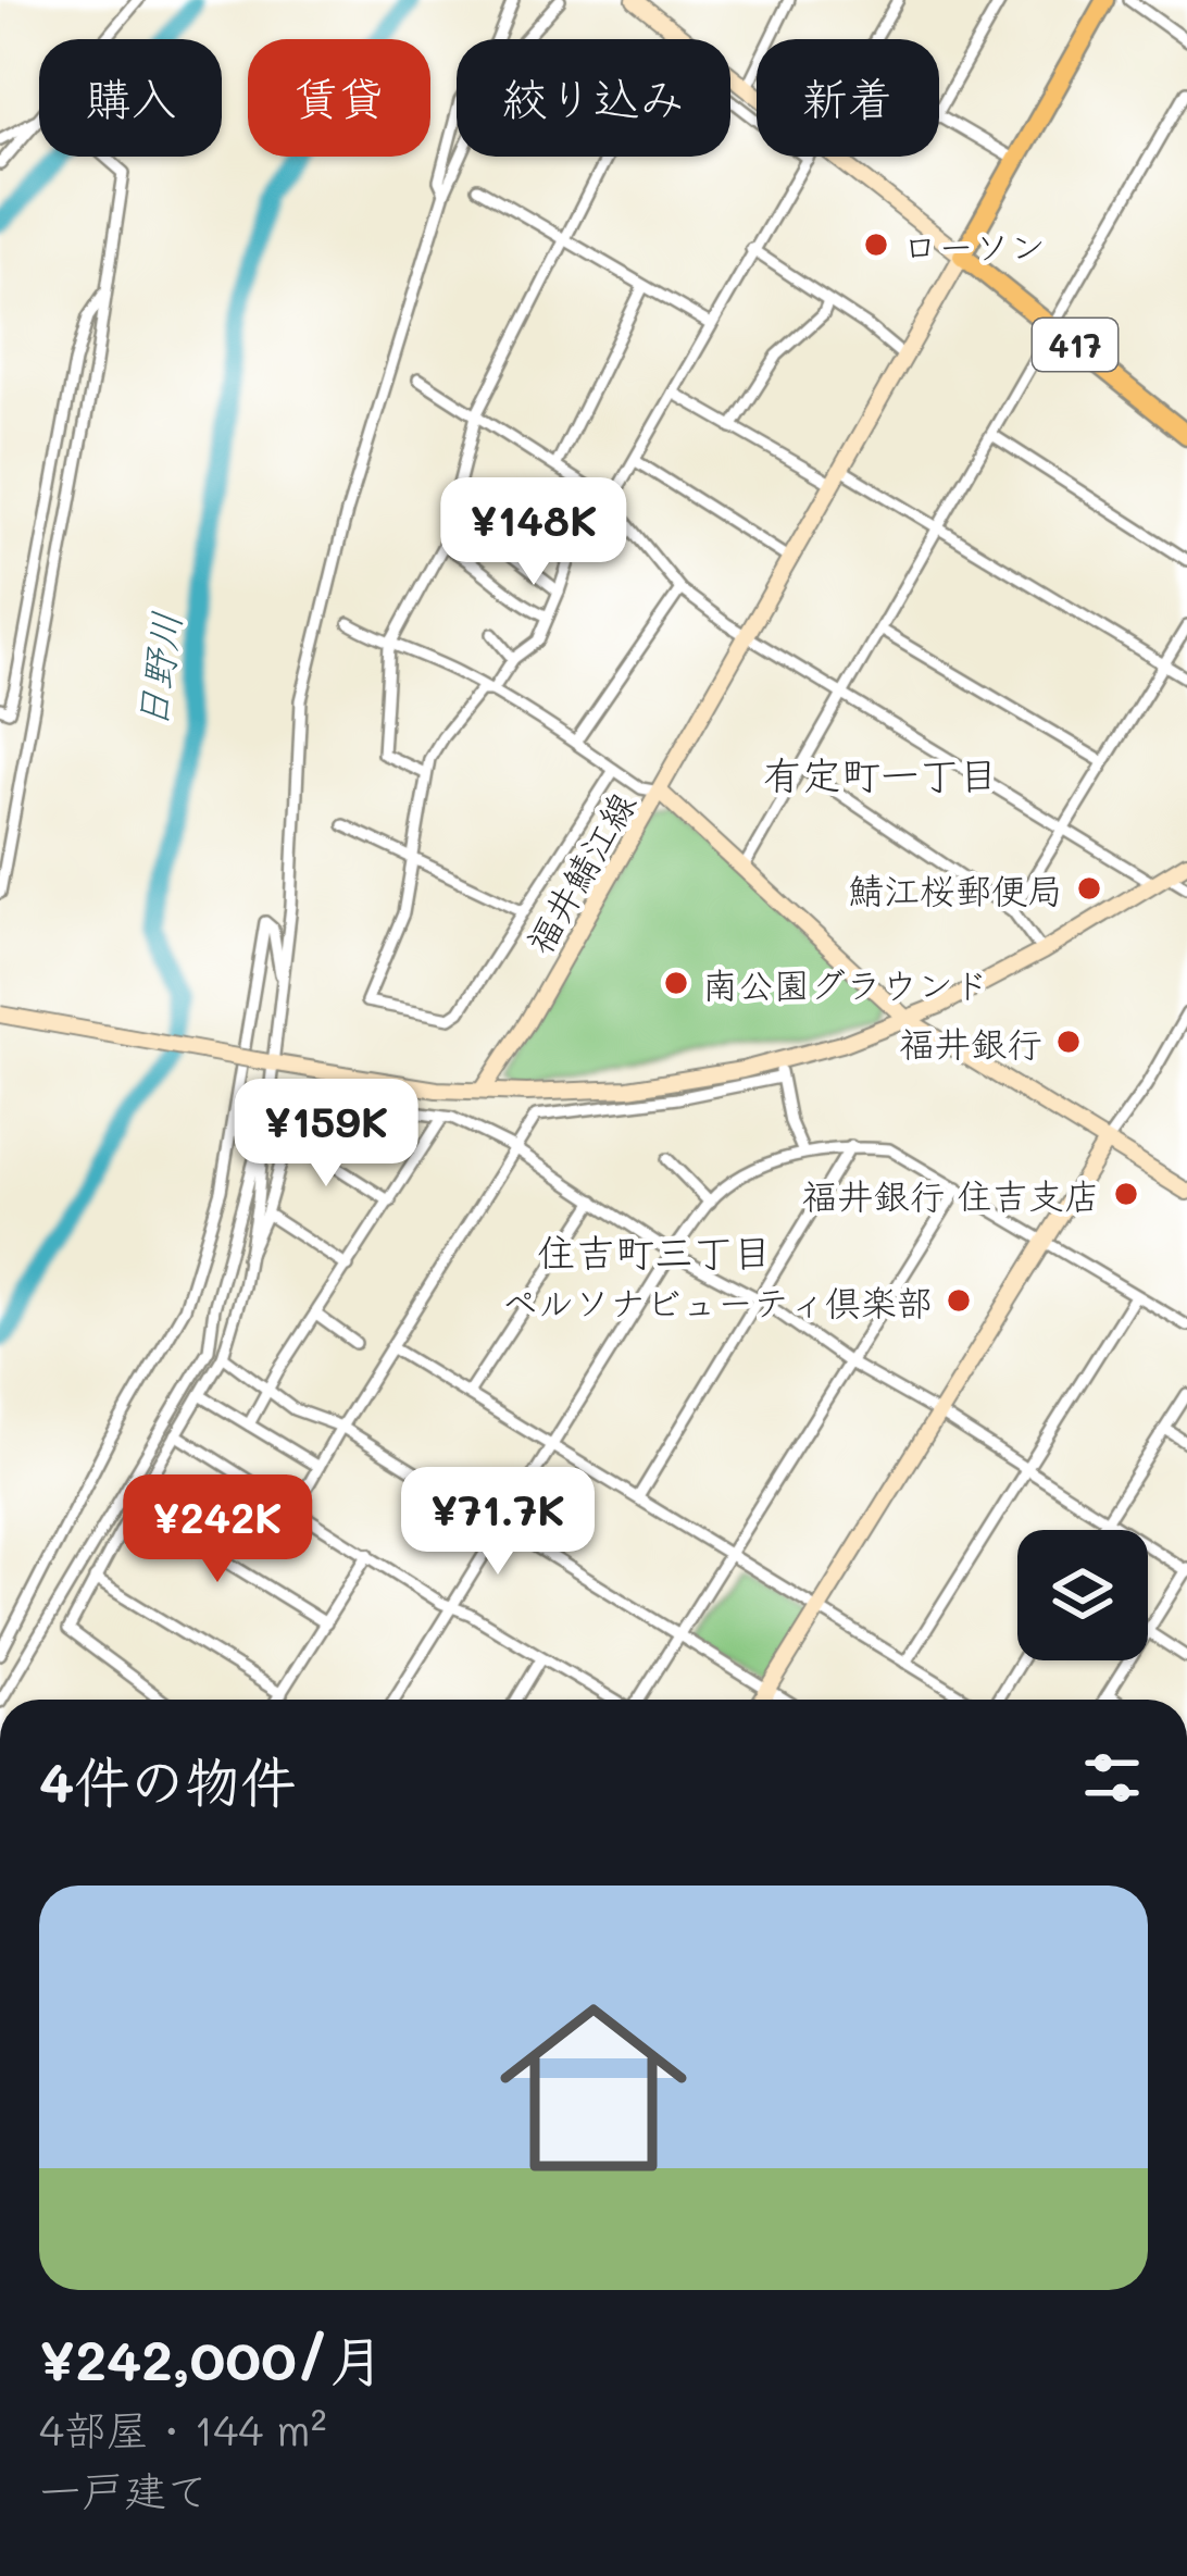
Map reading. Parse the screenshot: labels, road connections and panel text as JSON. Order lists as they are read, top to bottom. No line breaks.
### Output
{"streets":{"highway":["417"],"street":["福井鯖江線"]},"crossings":[["417","福井鯖江線"]],"districts":["有定町一丁目","住吉町三丁目"],"water":["日野川"],"places":["ローソン","鯖江桜郵便局","南公園グラウンド","福井銀行","福井銀行 住吉支店","ペルソナビューティ倶楽部"],"page":{"chip":["購入","賃貸","絞り込み","新着"],"price":["¥148K","¥159K","¥71.7K","¥242K"],"heading":"4件の物件","list":[{"name":"¥242,000/月","note":"4部屋 · 144 m² · 一戸建て"}]}}
